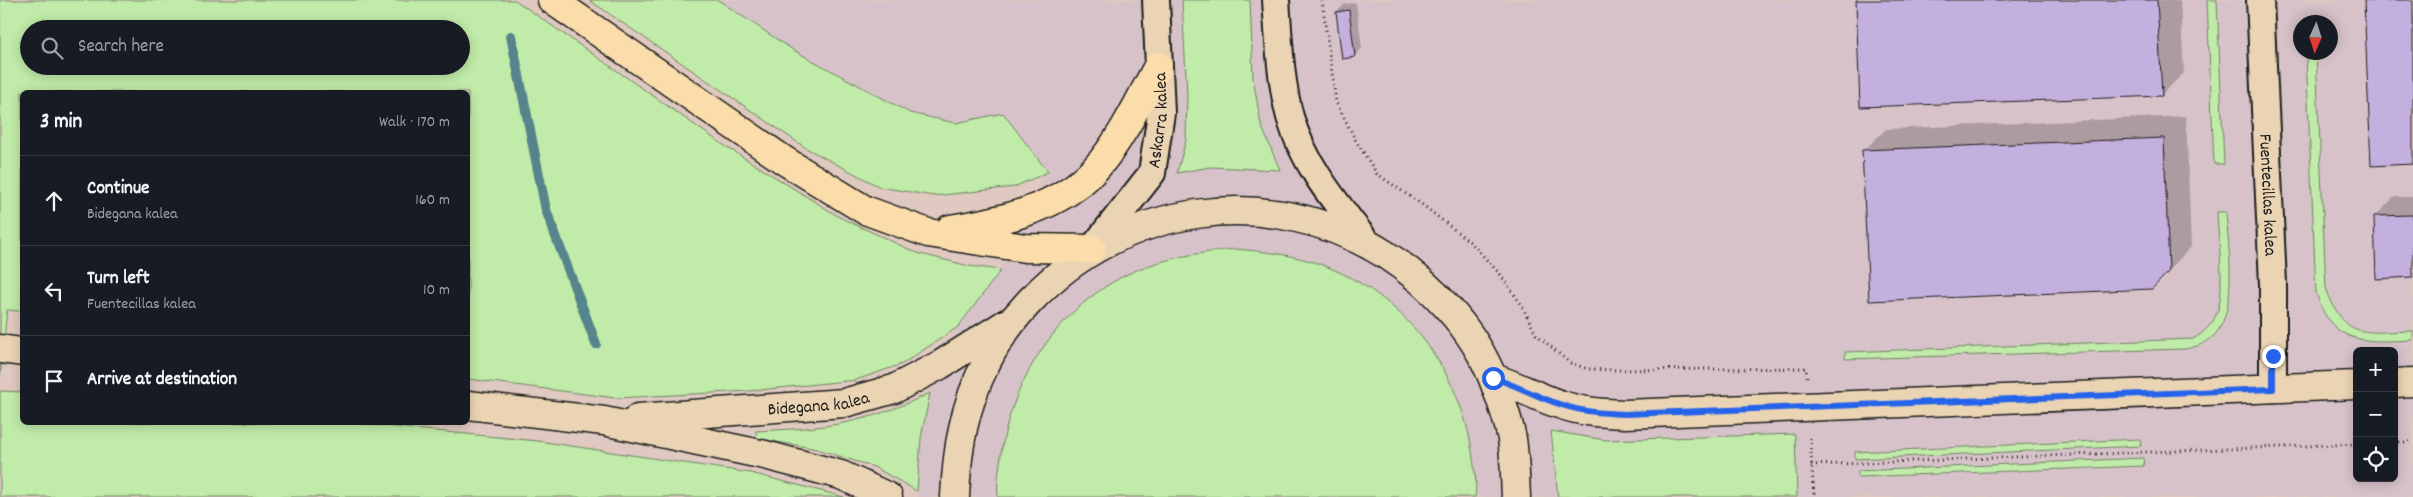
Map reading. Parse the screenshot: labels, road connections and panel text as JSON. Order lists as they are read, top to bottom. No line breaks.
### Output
{"streets":{"street":["Askarra kalea","Fuentecillas kalea","Bidegana kalea"]},"north":"bottom","page":{"search":"Search here","heading":["3 min","Walk · 170 m"],"list":[["Continue","Bidegana kalea","160 m"],["Turn left","Fuentecillas kalea","10 m"],"Arrive at destination"],"map_buttons":["+","−"]}}
